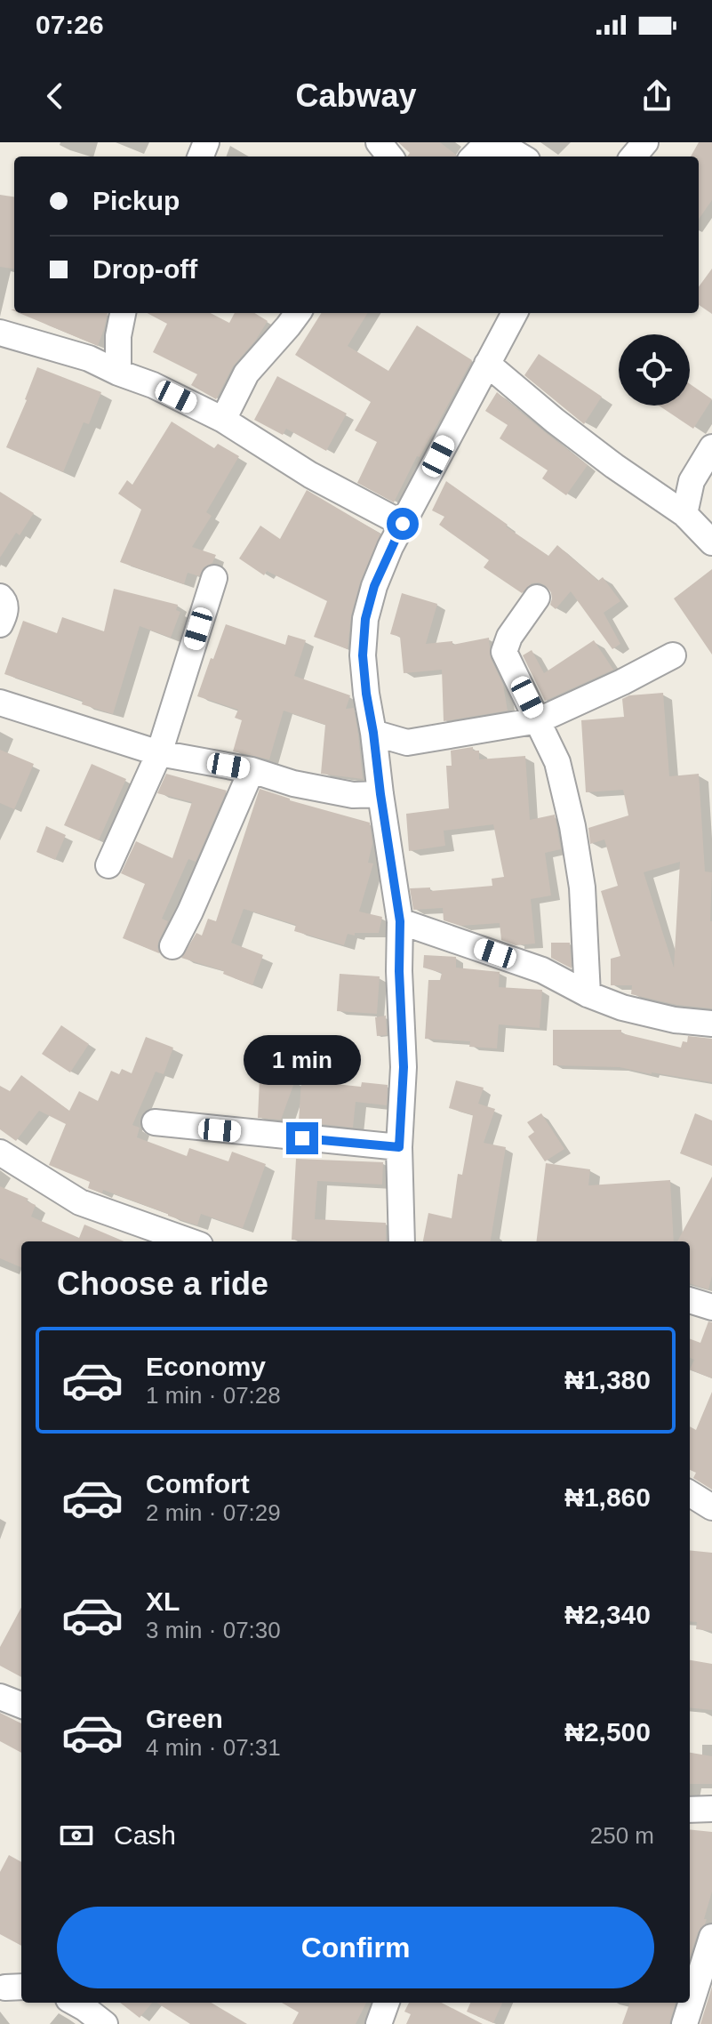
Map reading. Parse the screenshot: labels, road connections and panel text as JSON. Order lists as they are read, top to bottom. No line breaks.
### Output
{"page":{"status":"07:26","header":"Cabway","banner":["Pickup","Drop-off"],"bubble":"1 min","heading":"Choose a ride","list":[{"name":"Economy","note":"1 min · 07:28","value":"₦1,380"},{"name":"Comfort","note":"2 min · 07:29","value":"₦1,860"},{"name":"XL","note":"3 min · 07:30","value":"₦2,340"},{"name":"Green","note":"4 min · 07:31","value":"₦2,500"}],"pay":["Cash","250 m"],"buttons":"Confirm"}}
